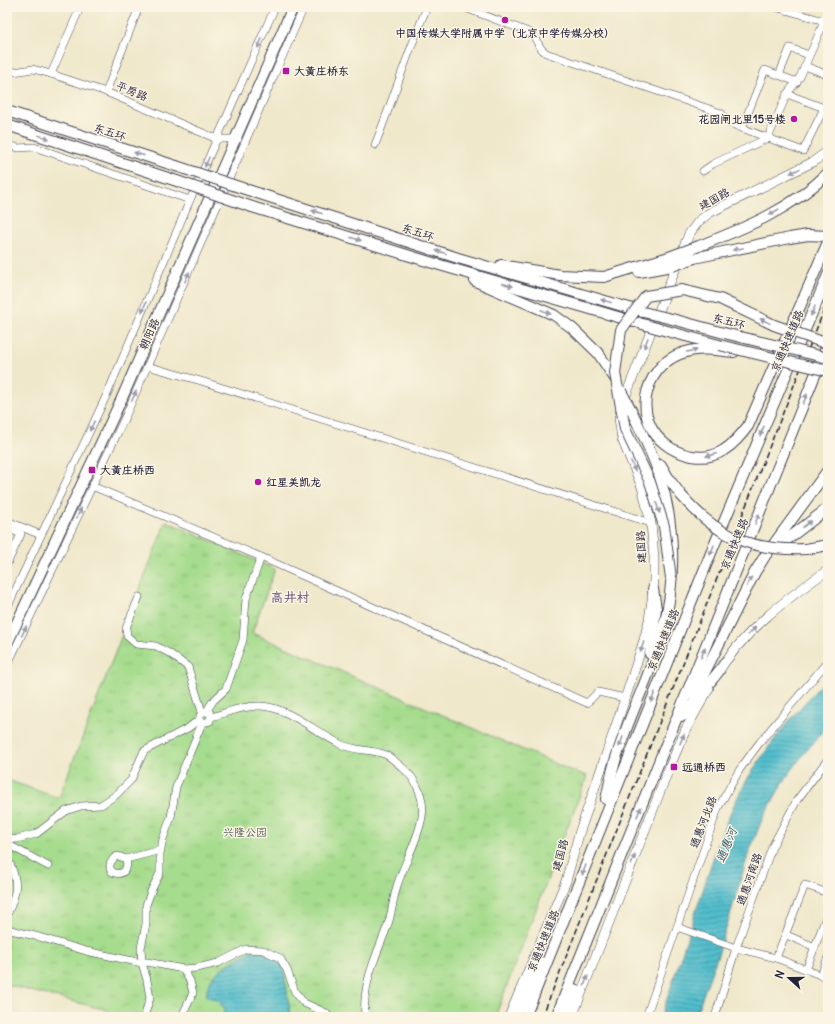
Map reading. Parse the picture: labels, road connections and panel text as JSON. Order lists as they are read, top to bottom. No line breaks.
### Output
{"streets":{"highway":["东五环","朝阳路","京通快速道路","京通快速路"],"main road":["建国路"],"street":["平房路","通惠河北路","通惠河南路"]},"crossings":[["平房路","朝阳路"]],"one_way":["建国路"],"districts":["高井村"],"water":["通惠河"],"parks":["兴隆公园"],"places":{"other":["中国传媒大学附属中学（北京中学传媒分校）","花园闸北里15号楼","红星美凯龙"],"transit":["大黄庄桥东","大黄庄桥西","远通桥西"]},"north":"left"}
